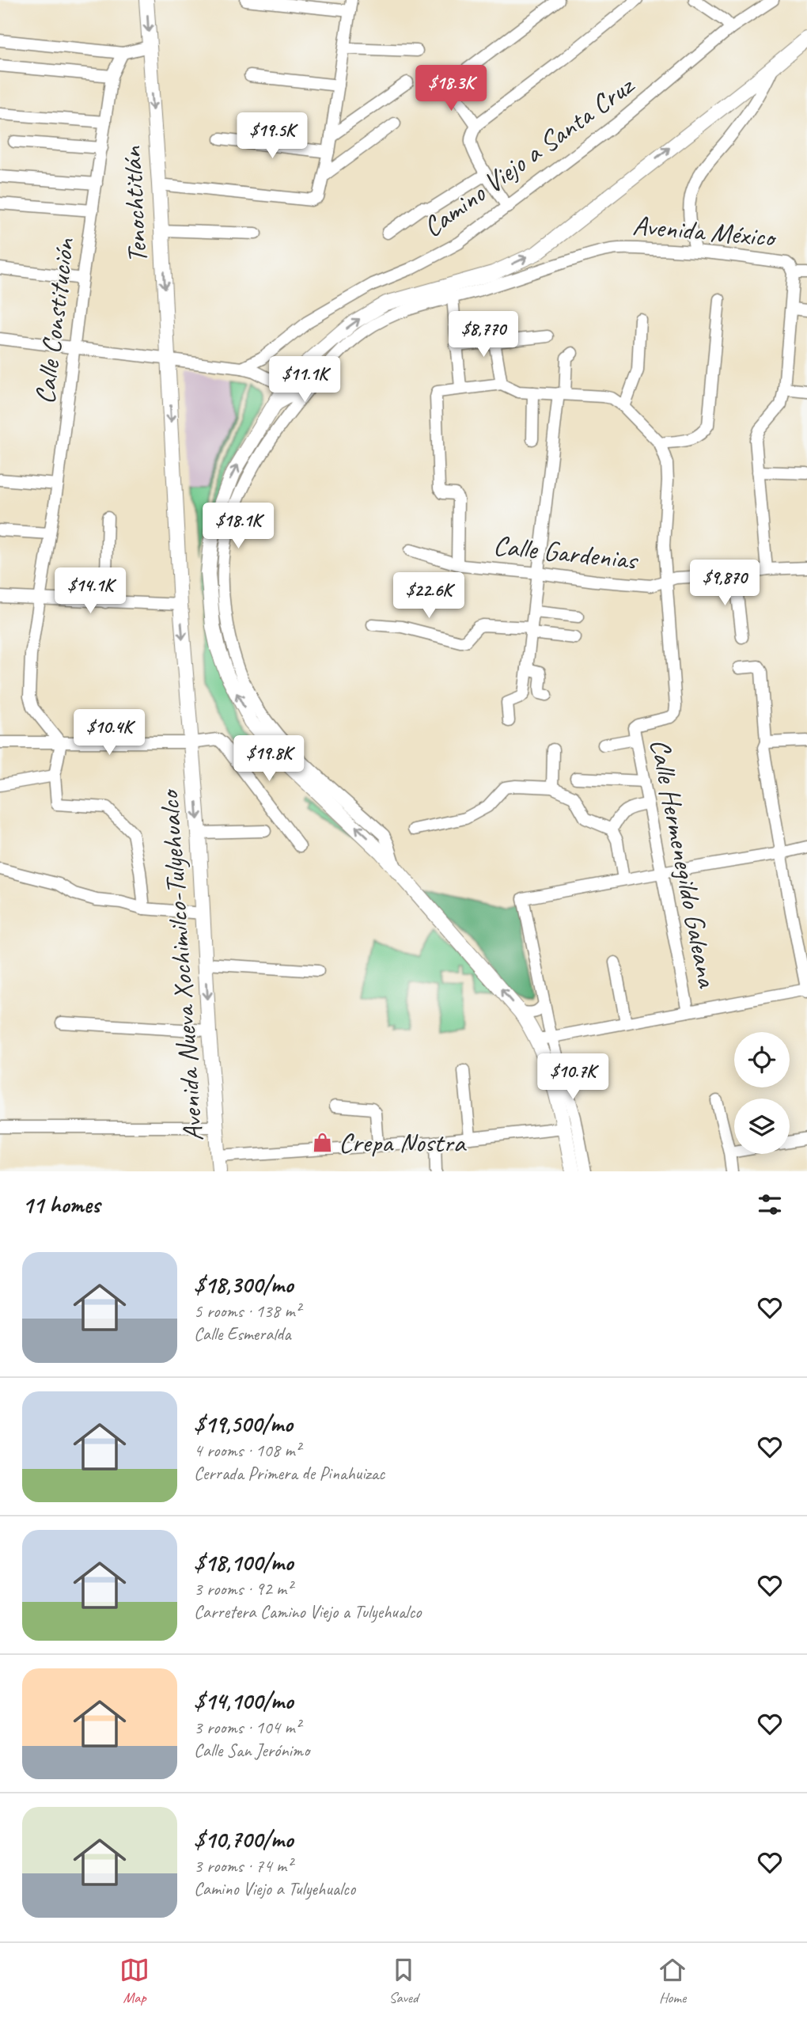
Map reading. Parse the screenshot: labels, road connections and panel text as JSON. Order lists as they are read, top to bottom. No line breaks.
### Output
{"streets":{"main road":["Tenochtitlán","Avenida Nueva Xochimilco-Tulyehualco"],"street":["Camino Viejo a Santa Cruz","Avenida México","Calle Constitución","Calle Gardenias","Calle Hermenegildo Galeana"]},"crossings":[["Tenochtitlán","Avenida Nueva Xochimilco-Tulyehualco"],["Calle Gardenias","Calle Hermenegildo Galeana"]],"one_way":["Tenochtitlán","Avenida Nueva Xochimilco-Tulyehualco"],"places":{"shop":["Crepa Nostra"]},"page":{"price":["$18.3K","$19.5K","$8,770","$11.1K","$18.1K","$9,870","$14.1K","$22.6K","$10.4K","$19.8K","$10.7K"],"heading":"11 homes","list":[{"name":"$18,300/mo","note":"5 rooms · 138 m² · Calle Esmeralda"},{"name":"$19,500/mo","note":"4 rooms · 108 m² · Cerrada Primera de Pinahuizac"},{"name":"$18,100/mo","note":"3 rooms · 92 m² · Carretera Camino Viejo a Tulyehualco"},{"name":"$14,100/mo","note":"3 rooms · 104 m² · Calle San Jerónimo"},{"name":"$10,700/mo","note":"3 rooms · 74 m² · Camino Viejo a Tulyehualco"}],"tabs":["Map","Saved","Home"]}}
